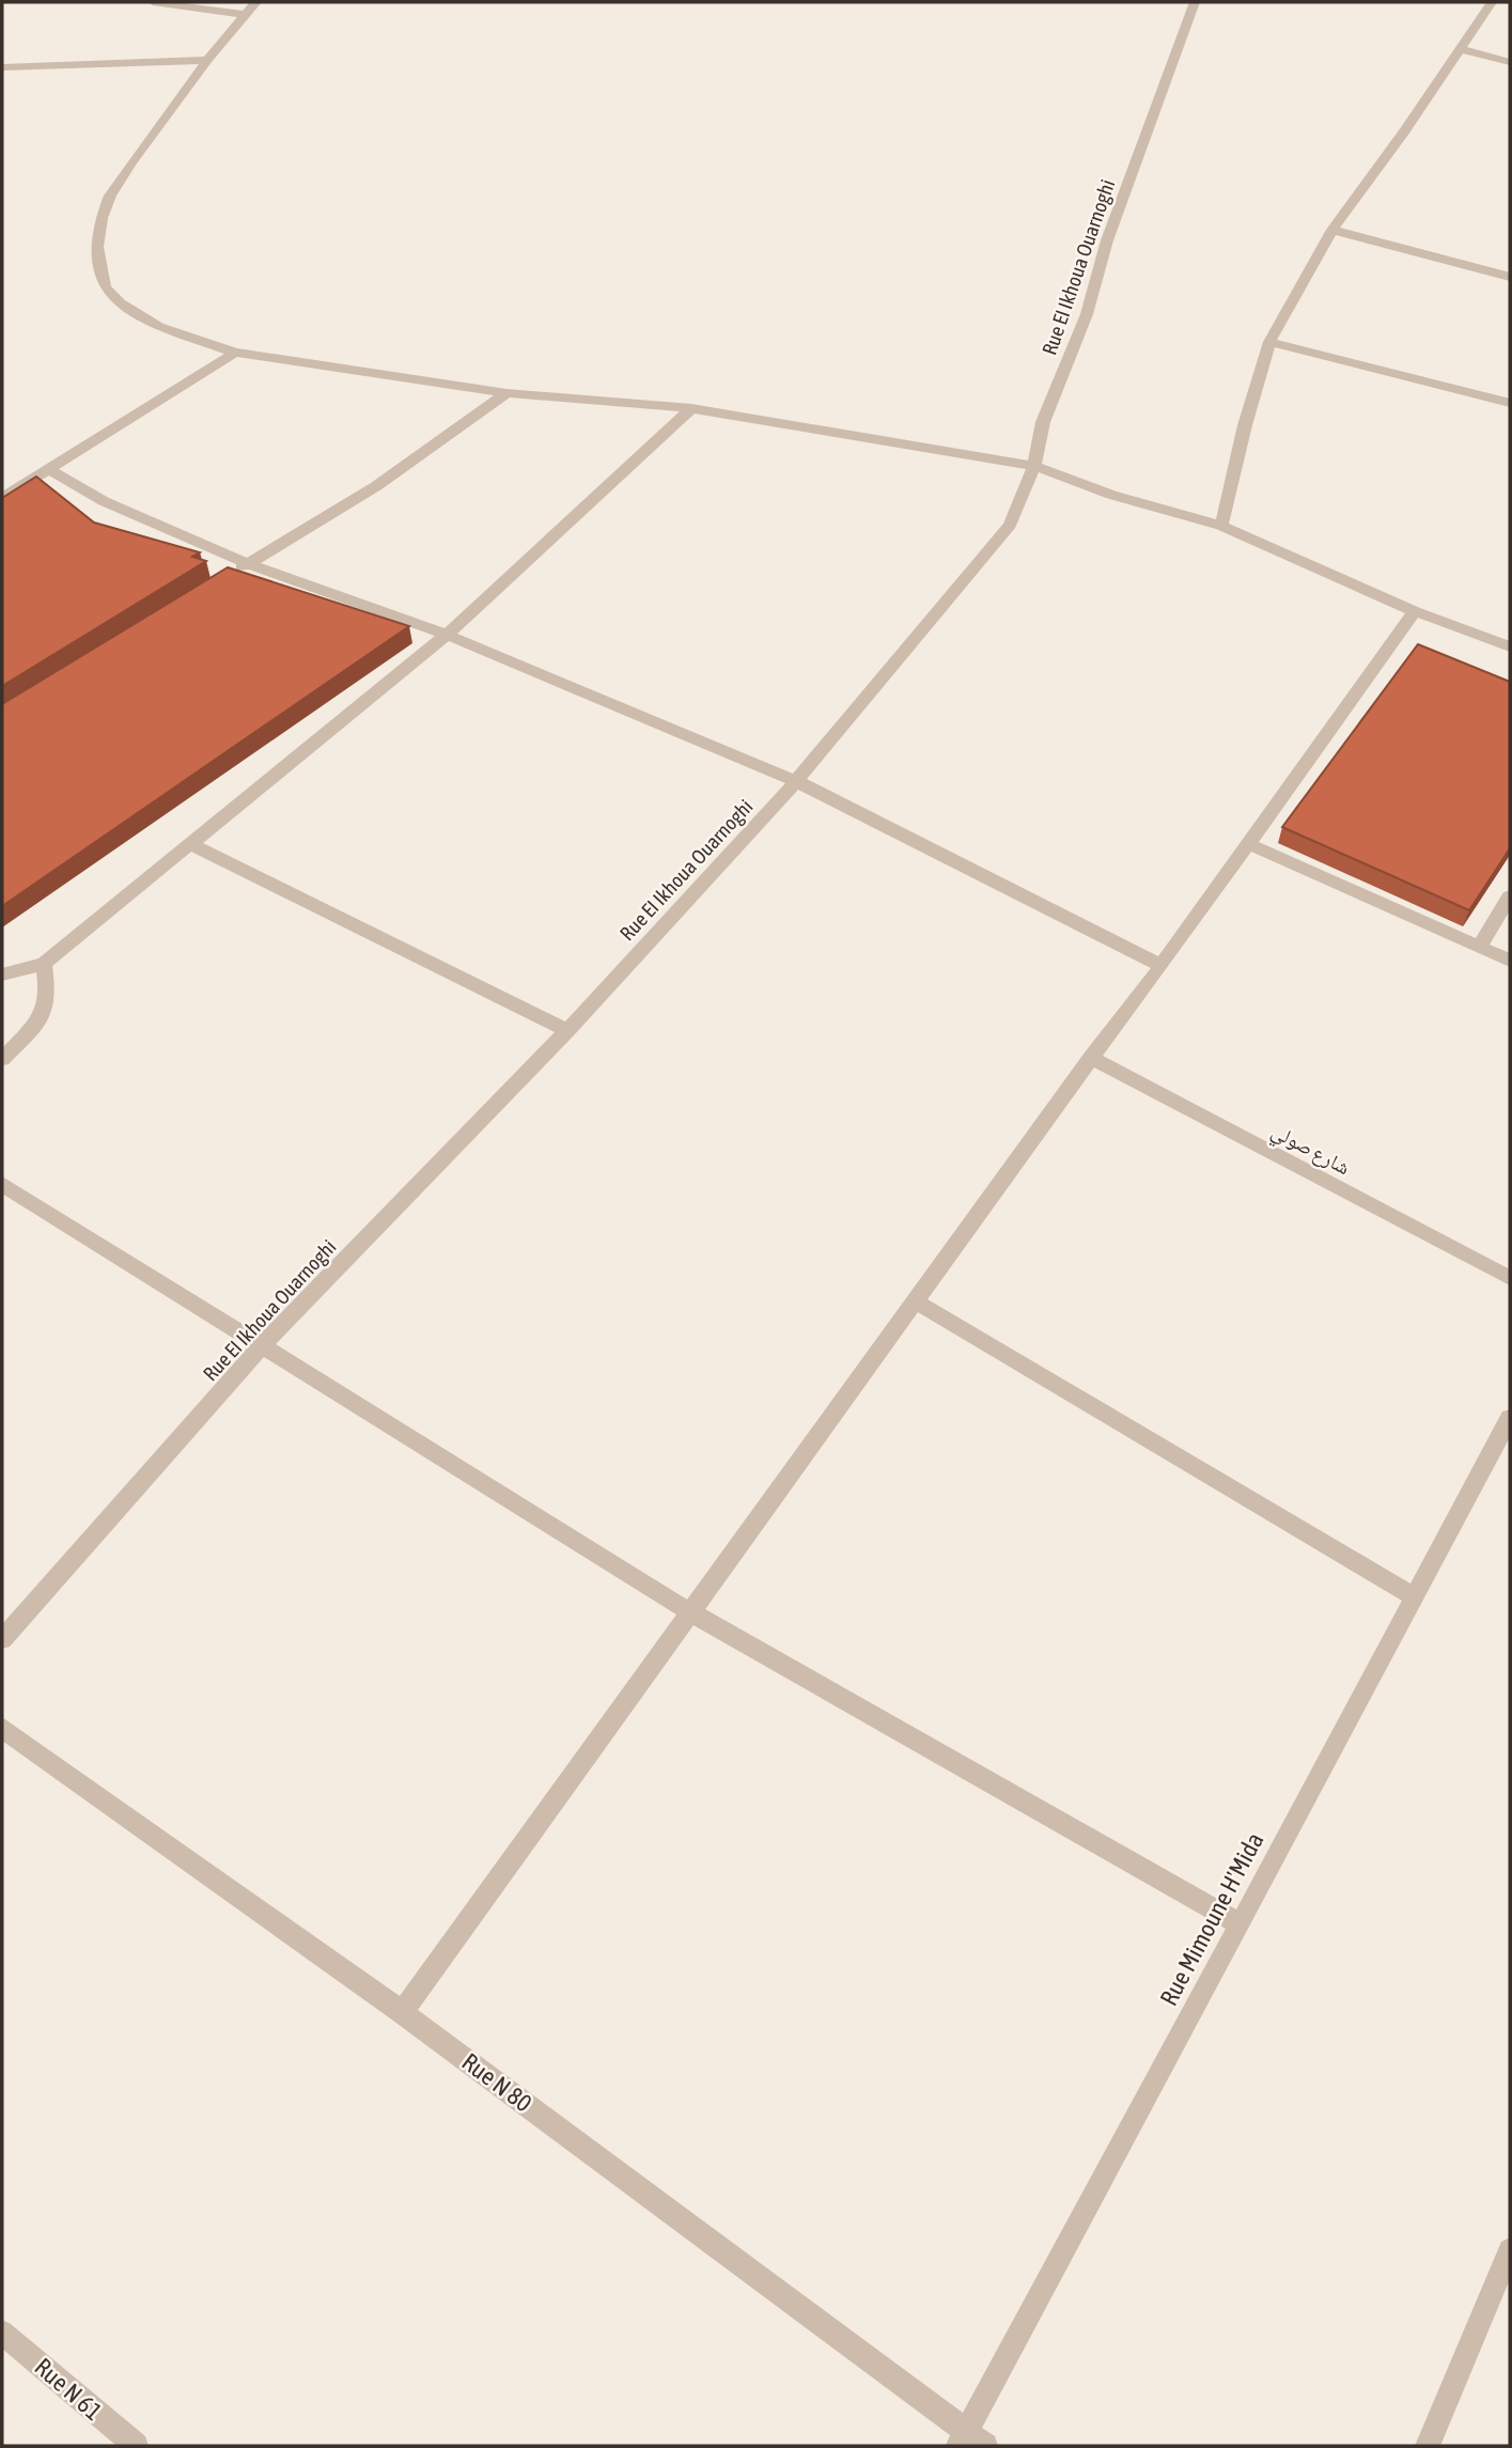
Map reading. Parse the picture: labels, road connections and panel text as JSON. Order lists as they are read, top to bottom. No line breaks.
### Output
{"streets":{"street":["Rue EI Ikhoua Ouarnoghi","شارع صولي","Rue Mimoune H'Mida","Rue N 80","Rue N 61"]},"crossings":[["Rue Mimoune H'Mida","Rue N 80"]]}
